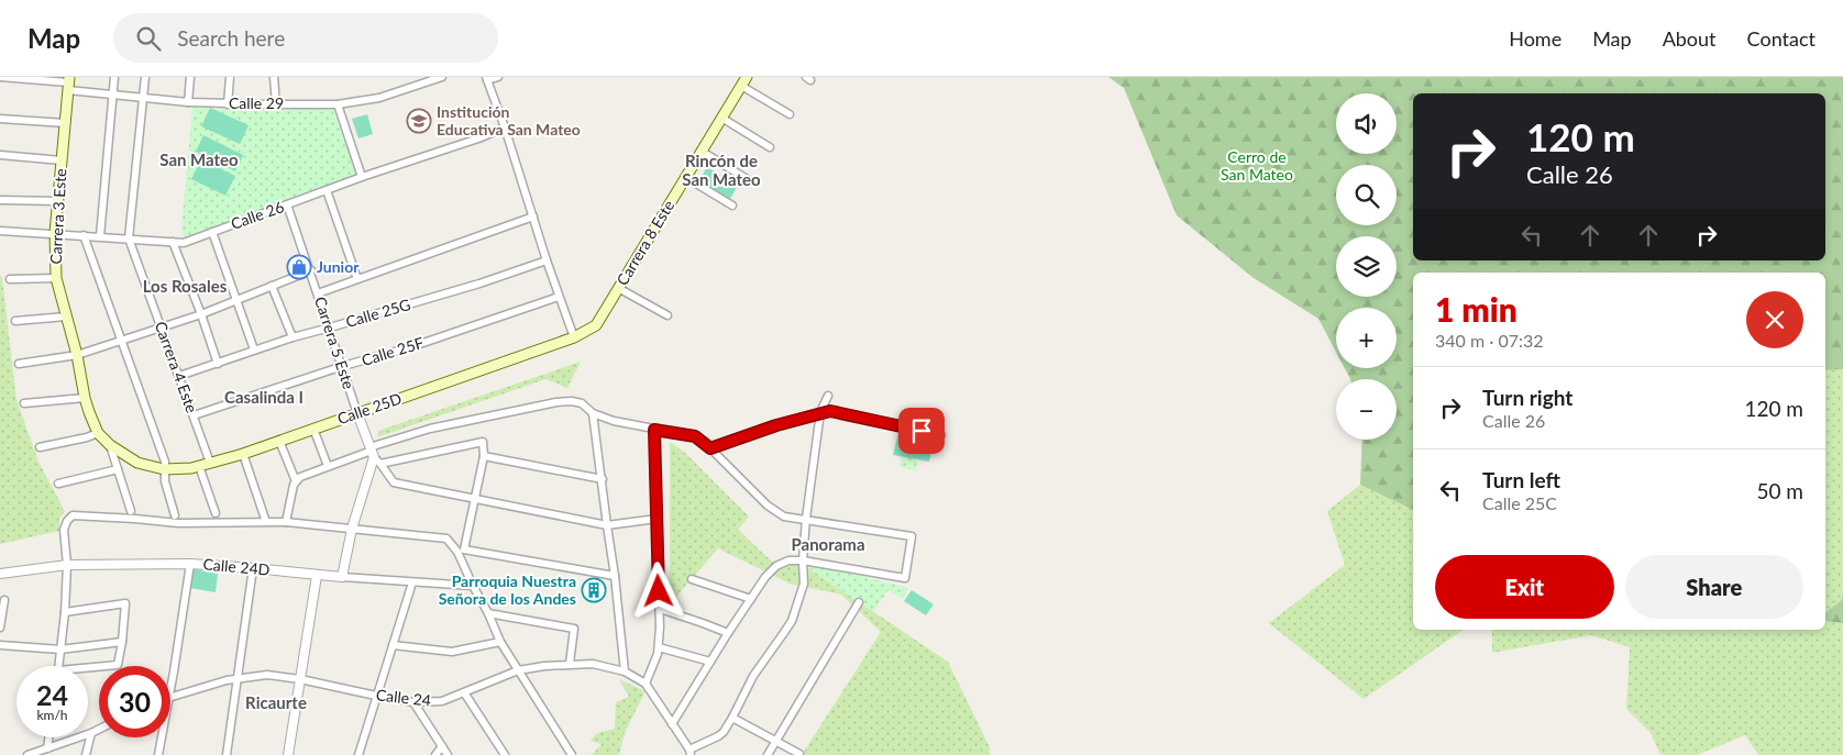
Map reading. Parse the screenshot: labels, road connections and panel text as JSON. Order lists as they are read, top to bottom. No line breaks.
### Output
{"streets":{"main road":["Carrera 3 Este","Carrera 8 Este","Calle 25D"],"street":["Calle 29","Calle 26","Calle 25G","Carrera 5 Este","Calle 25F","Carrera 4 Este","Calle 24D","Calle 24"]},"crossings":[["Calle 29","Carrera 3 Este"],["Calle 29","Carrera 4 Este"],["Calle 26","Carrera 3 Este"],["Calle 26","Carrera 5 Este"],["Calle 26","Carrera 4 Este"],["Carrera 3 Este","Calle 25D"],["Carrera 8 Este","Calle 25D"],["Calle 25G","Carrera 5 Este"],["Calle 25G","Carrera 4 Este"],["Carrera 5 Este","Calle 25F"],["Carrera 5 Este","Calle 25D"],["Calle 25F","Carrera 4 Este"],["Carrera 4 Este","Calle 25D"]],"districts":["San Mateo","Rincón de San Mateo","Los Rosales","Casalinda I","Panorama","Ricaurte"],"parks":["Cerro de San Mateo"],"places":{"school or university":["Institución Educativa San Mateo"],"shop":["Junior"],"building":["Parroquia Nuestra Señora de los Andes"]},"page":{"header":"Map","search":"Search here","nav":["Home","Map","About","Contact"],"map_buttons":["+","−"],"turn":["120 m","Calle 26"],"heading":["1 min","340 m · 07:32"],"list":[{"name":"Turn right","note":"Calle 26","value":"120 m"},{"name":"Turn left","note":"Calle 25C","value":"50 m"}],"buttons":["Exit","Share"],"speed":"24 km/h","limit":"30"}}
